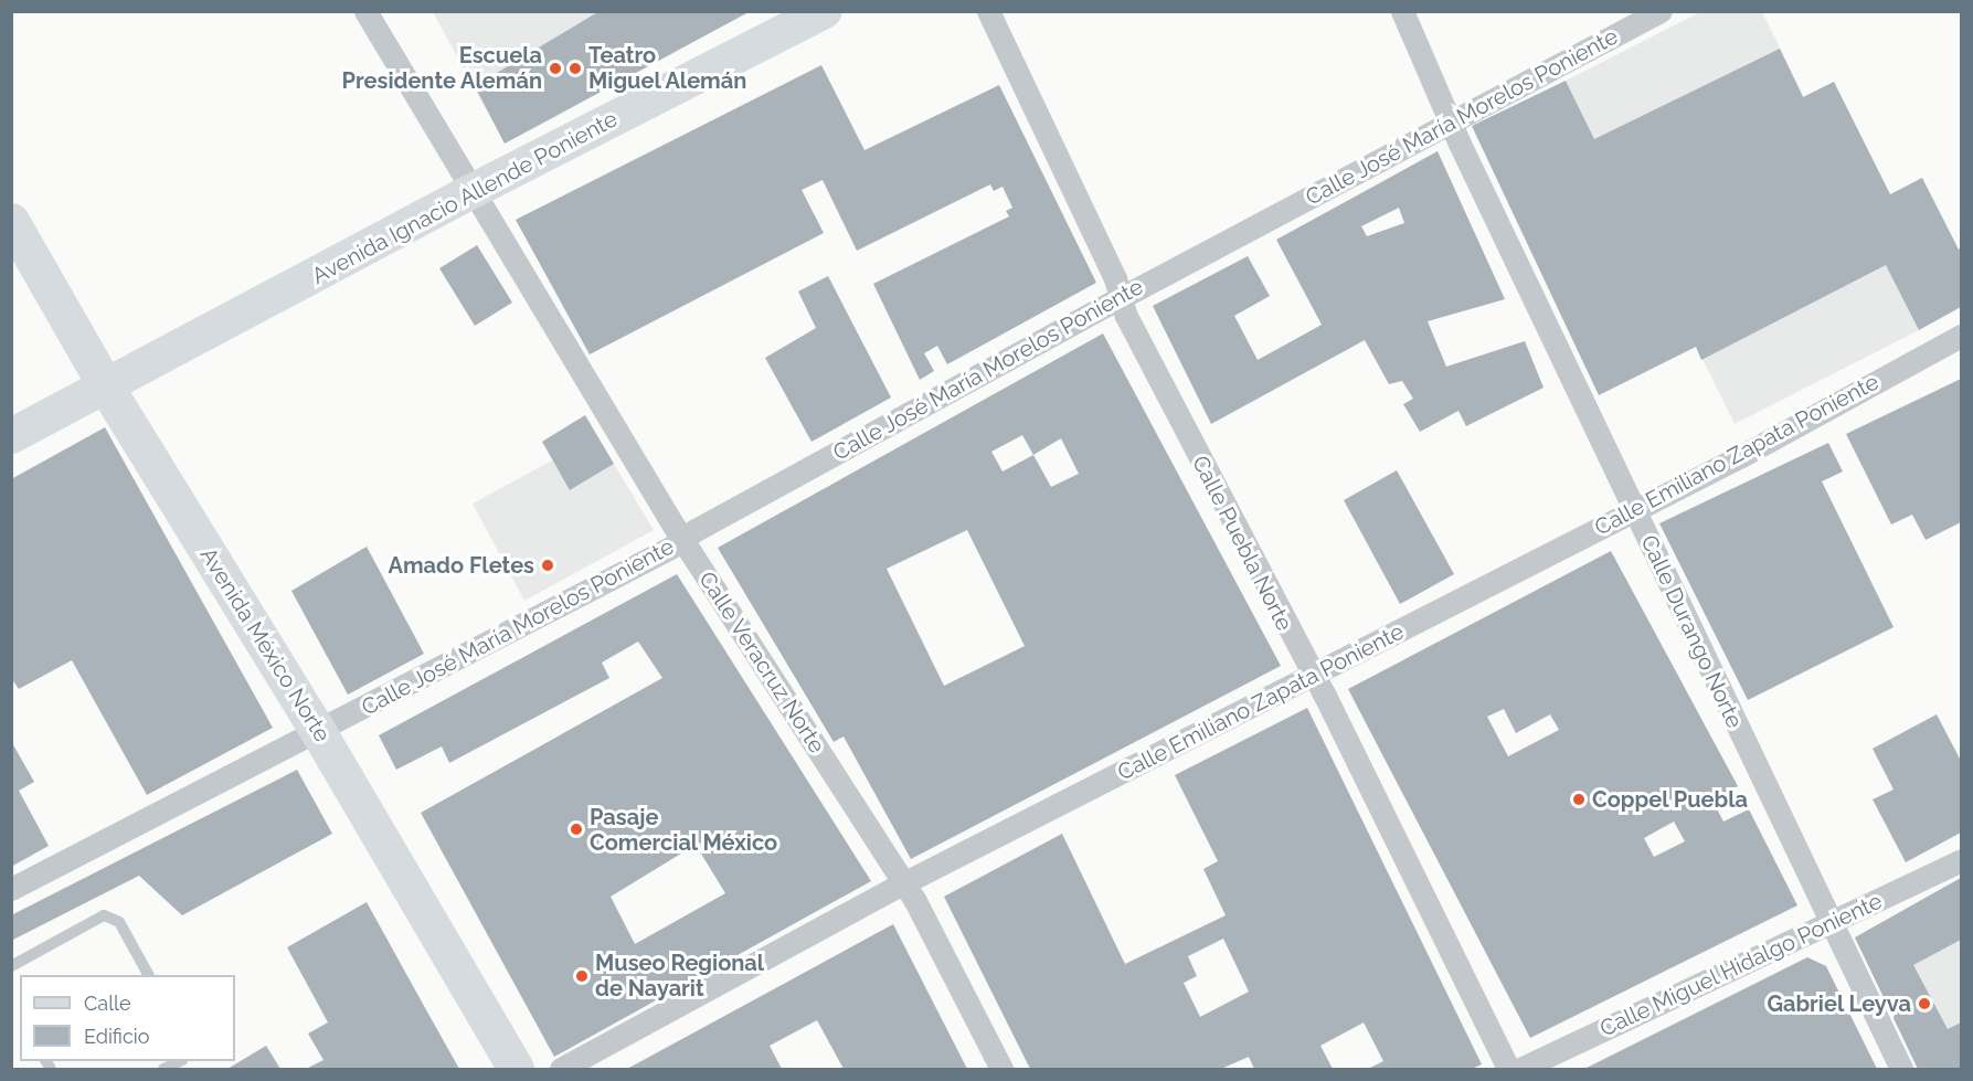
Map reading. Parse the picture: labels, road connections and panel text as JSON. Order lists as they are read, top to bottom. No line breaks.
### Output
{"streets":{"main road":["Avenida Ignacio Allende Poniente","Avenida México Norte"],"street":["Calle José María Morelos Poniente","Calle Emiliano Zapata Poniente","Calle Puebla Norte","Calle Durango Norte","Calle Veracruz Norte","Calle Miguel Hidalgo Poniente"]},"crossings":[["Calle José María Morelos Poniente","Calle Puebla Norte"],["Calle José María Morelos Poniente","Calle Durango Norte"],["Calle José María Morelos Poniente","Avenida México Norte"],["Calle José María Morelos Poniente","Calle Veracruz Norte"],["Avenida Ignacio Allende Poniente","Avenida México Norte"],["Avenida Ignacio Allende Poniente","Calle Veracruz Norte"],["Calle Emiliano Zapata Poniente","Calle Puebla Norte"],["Calle Emiliano Zapata Poniente","Calle Durango Norte"],["Calle Emiliano Zapata Poniente","Calle Veracruz Norte"],["Calle Durango Norte","Calle Miguel Hidalgo Poniente"]],"places":["Escuela Presidente Alemán","Teatro Miguel Alemán","Amado Fletes","Coppel Puebla","Pasaje Comercial México","Museo Regional de Nayarit","Gabriel Leyva"],"legend":["Calle","Edificio"]}
